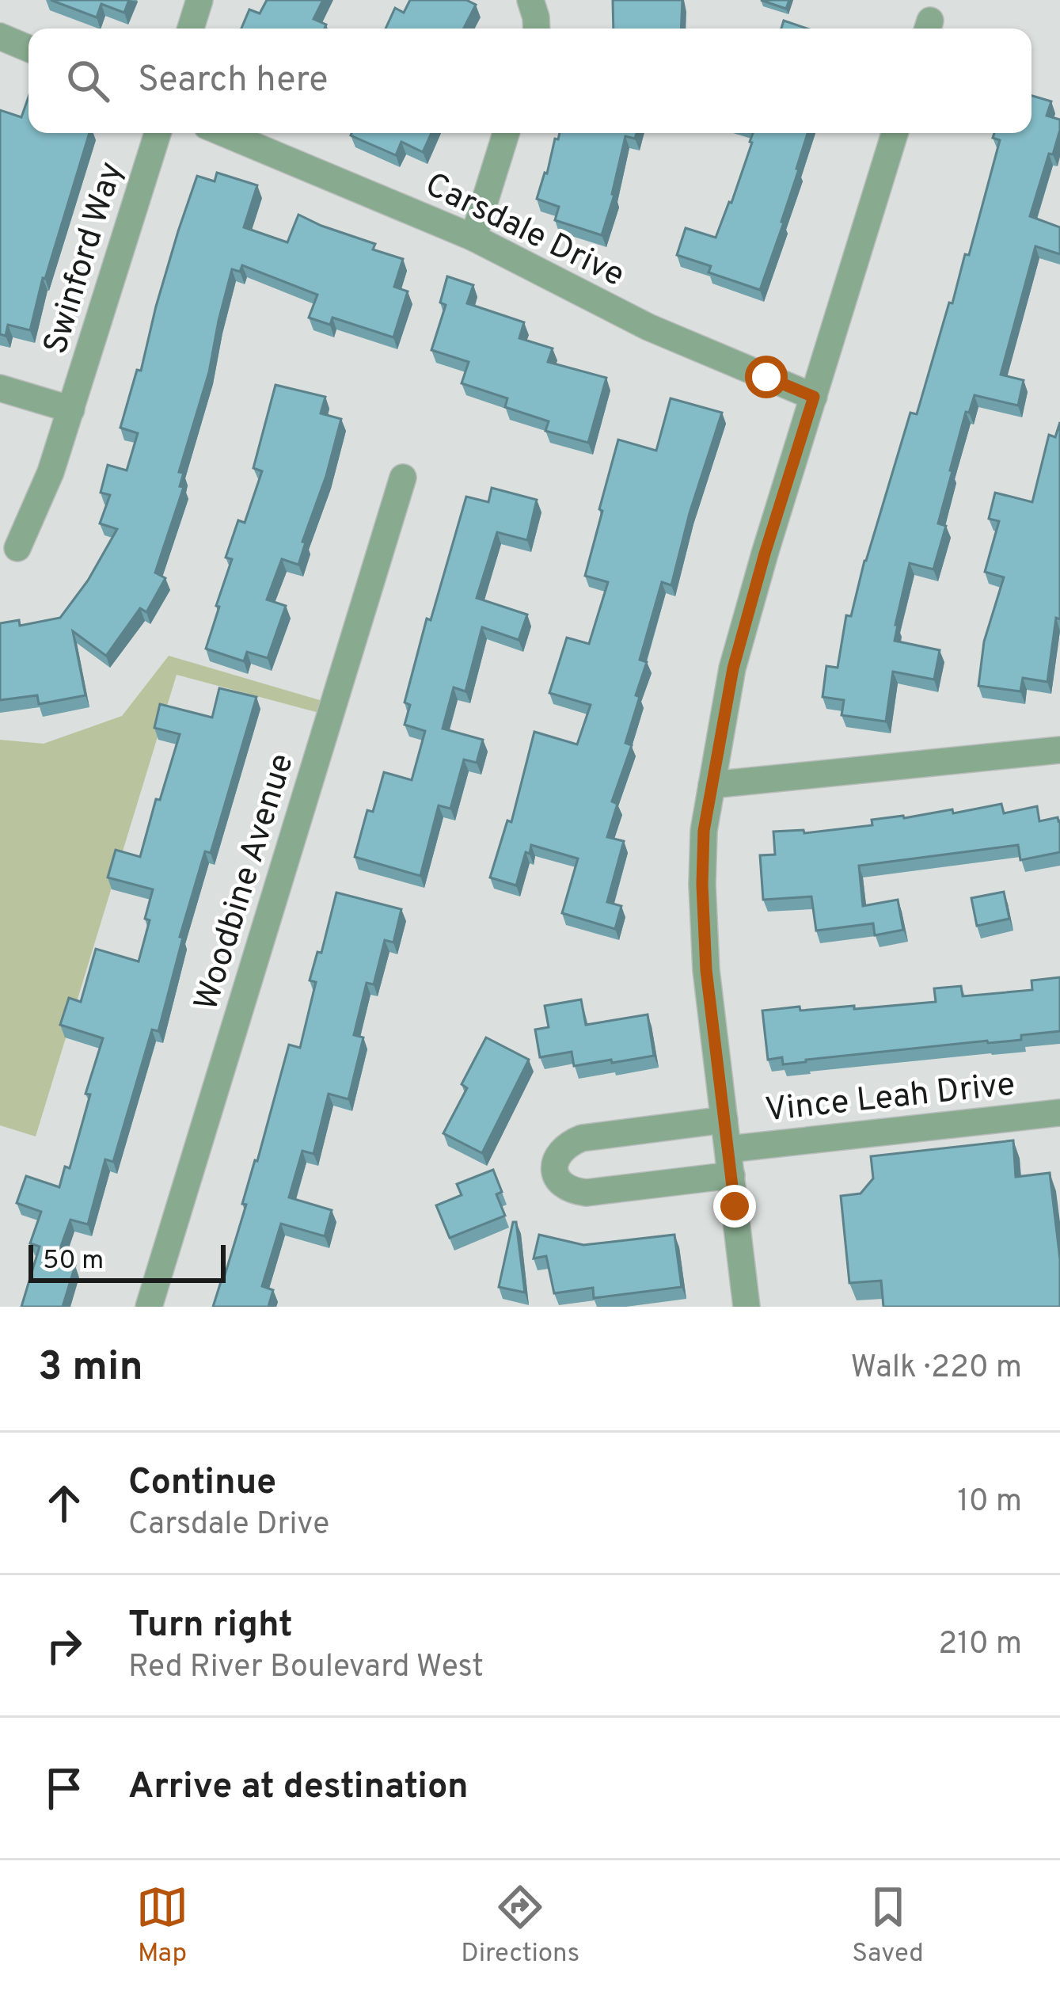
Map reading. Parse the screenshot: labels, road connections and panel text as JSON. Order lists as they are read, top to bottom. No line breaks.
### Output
{"streets":{"street":["Carsdale Drive","Swinford Way","Woodbine Avenue","Vince Leah Drive"]},"scale_bar":"50 m","page":{"search":"Search here","scale":"50 m","heading":["3 min","Walk · 220 m"],"list":[["Continue","Carsdale Drive","10 m"],["Turn right","Red River Boulevard West","210 m"],"Arrive at destination"],"nav":["Map","Directions","Saved"]}}
